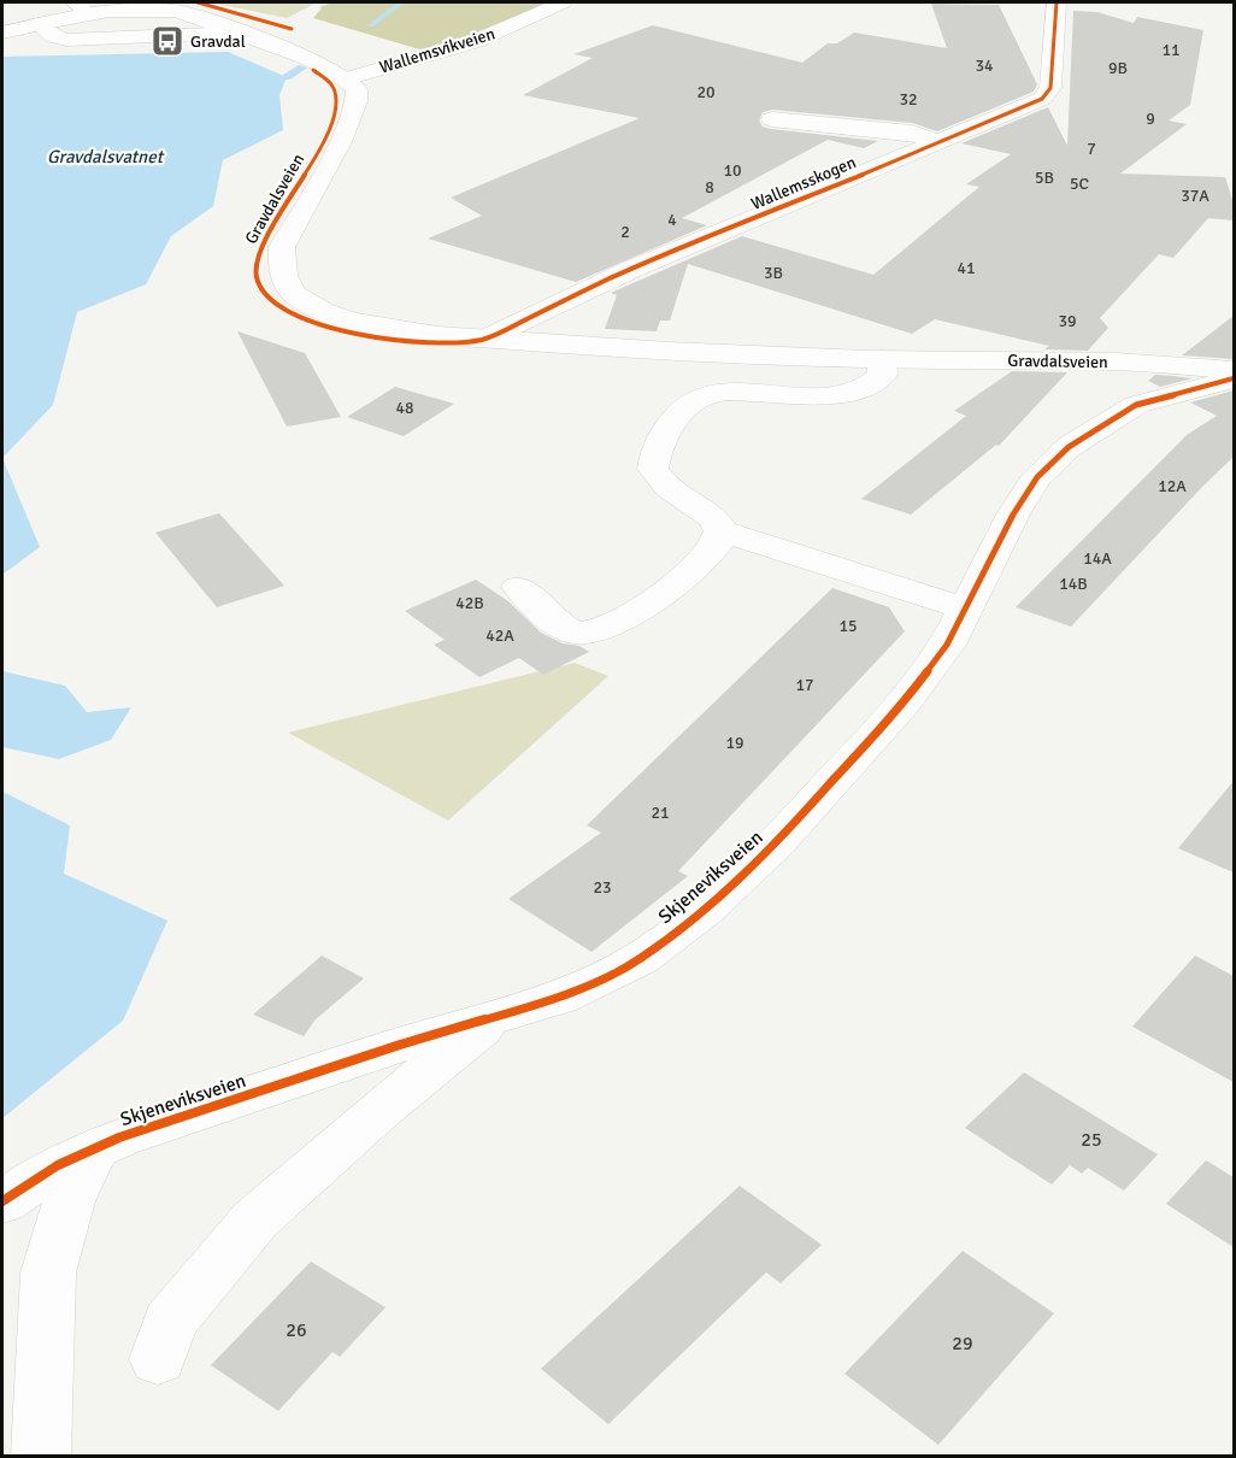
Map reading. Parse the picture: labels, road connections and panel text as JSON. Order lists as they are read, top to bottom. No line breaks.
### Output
{"streets":{"street":["Wallemsvikveien","Wallemsskogen","Gravdalsveien","Skjeneviksveien"]},"crossings":[["Wallemsvikveien","Gravdalsveien"],["Wallemsskogen","Gravdalsveien"]],"water":["Gravdalsvatnet"],"places":{"bus stop":["Gravdal"]},"house_numbers":["11","34","9B","20","32","9","7","10","5B","5C","8","37A","4","2","41","3B","39","48","12A","14A","14B","42B","15","42A","17","19","21","23","25","26","29"]}
